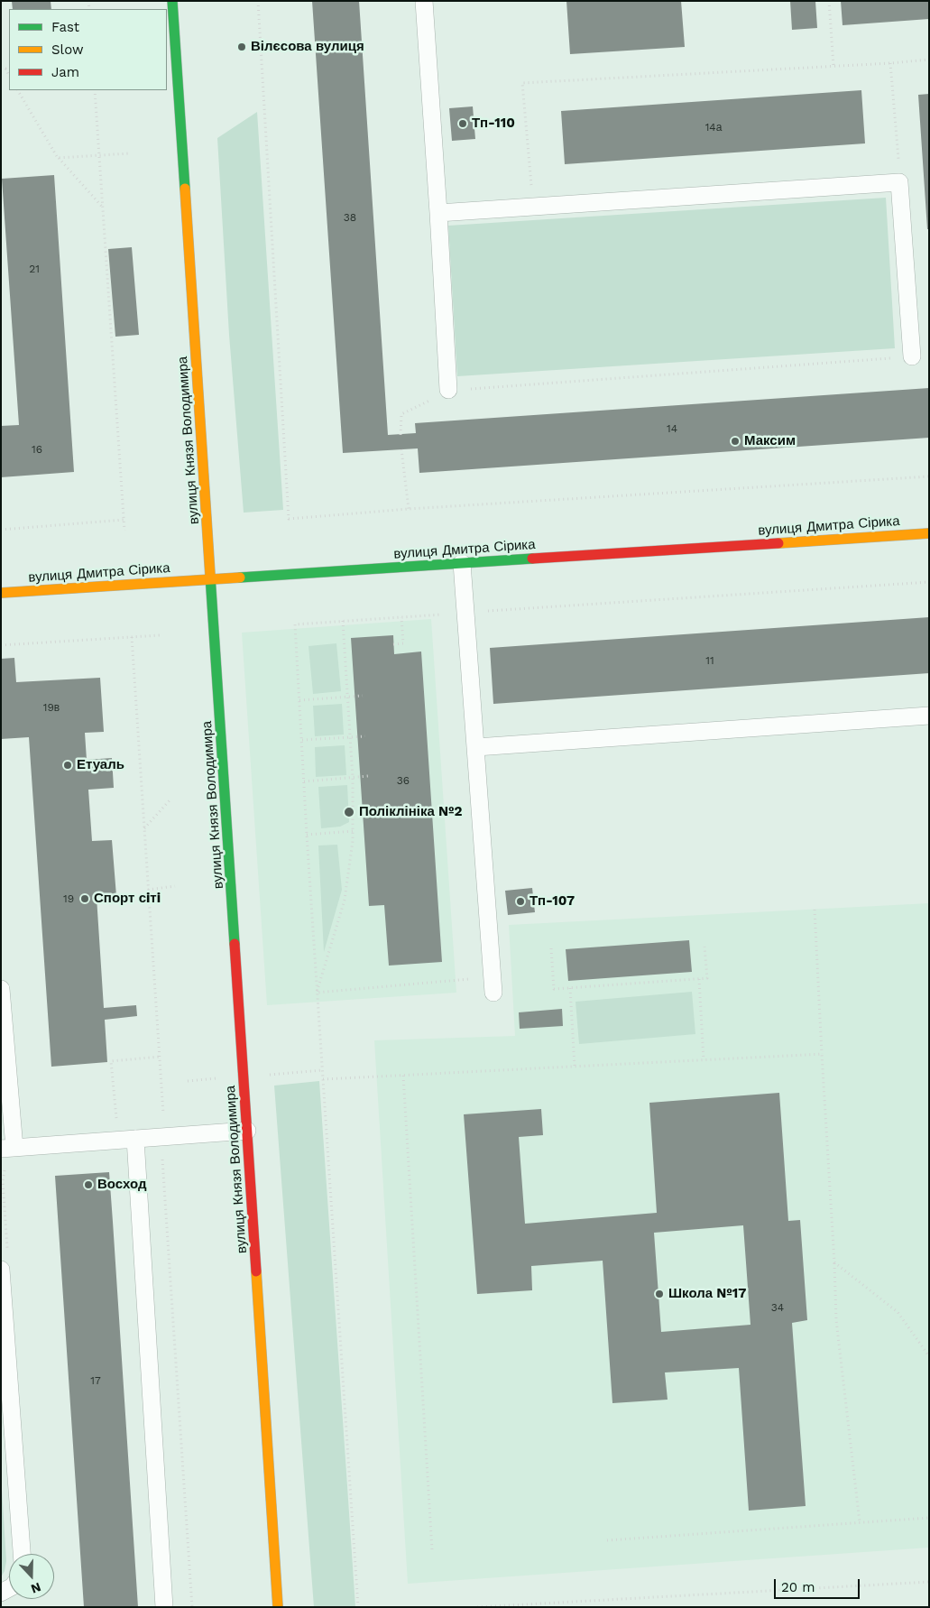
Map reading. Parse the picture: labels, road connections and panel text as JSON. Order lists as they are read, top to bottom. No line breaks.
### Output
{"streets":{"main road":["вулиця Князя Володимира","вулиця Дмитра Сірика"]},"crossings":[["вулиця Князя Володимира","вулиця Дмитра Сірика"]],"places":["Вілєсова вулиця","Тп-110","Максим","Етуаль","Поліклініка №2","Спорт сiтi","Тп-107","Восход","Школа №17"],"house_numbers":["14а","38","21","14","16","11","19в","36","19","34","17"],"legend":["Fast","Slow","Jam"],"scale_bar":"20 m","north":"bottom"}
